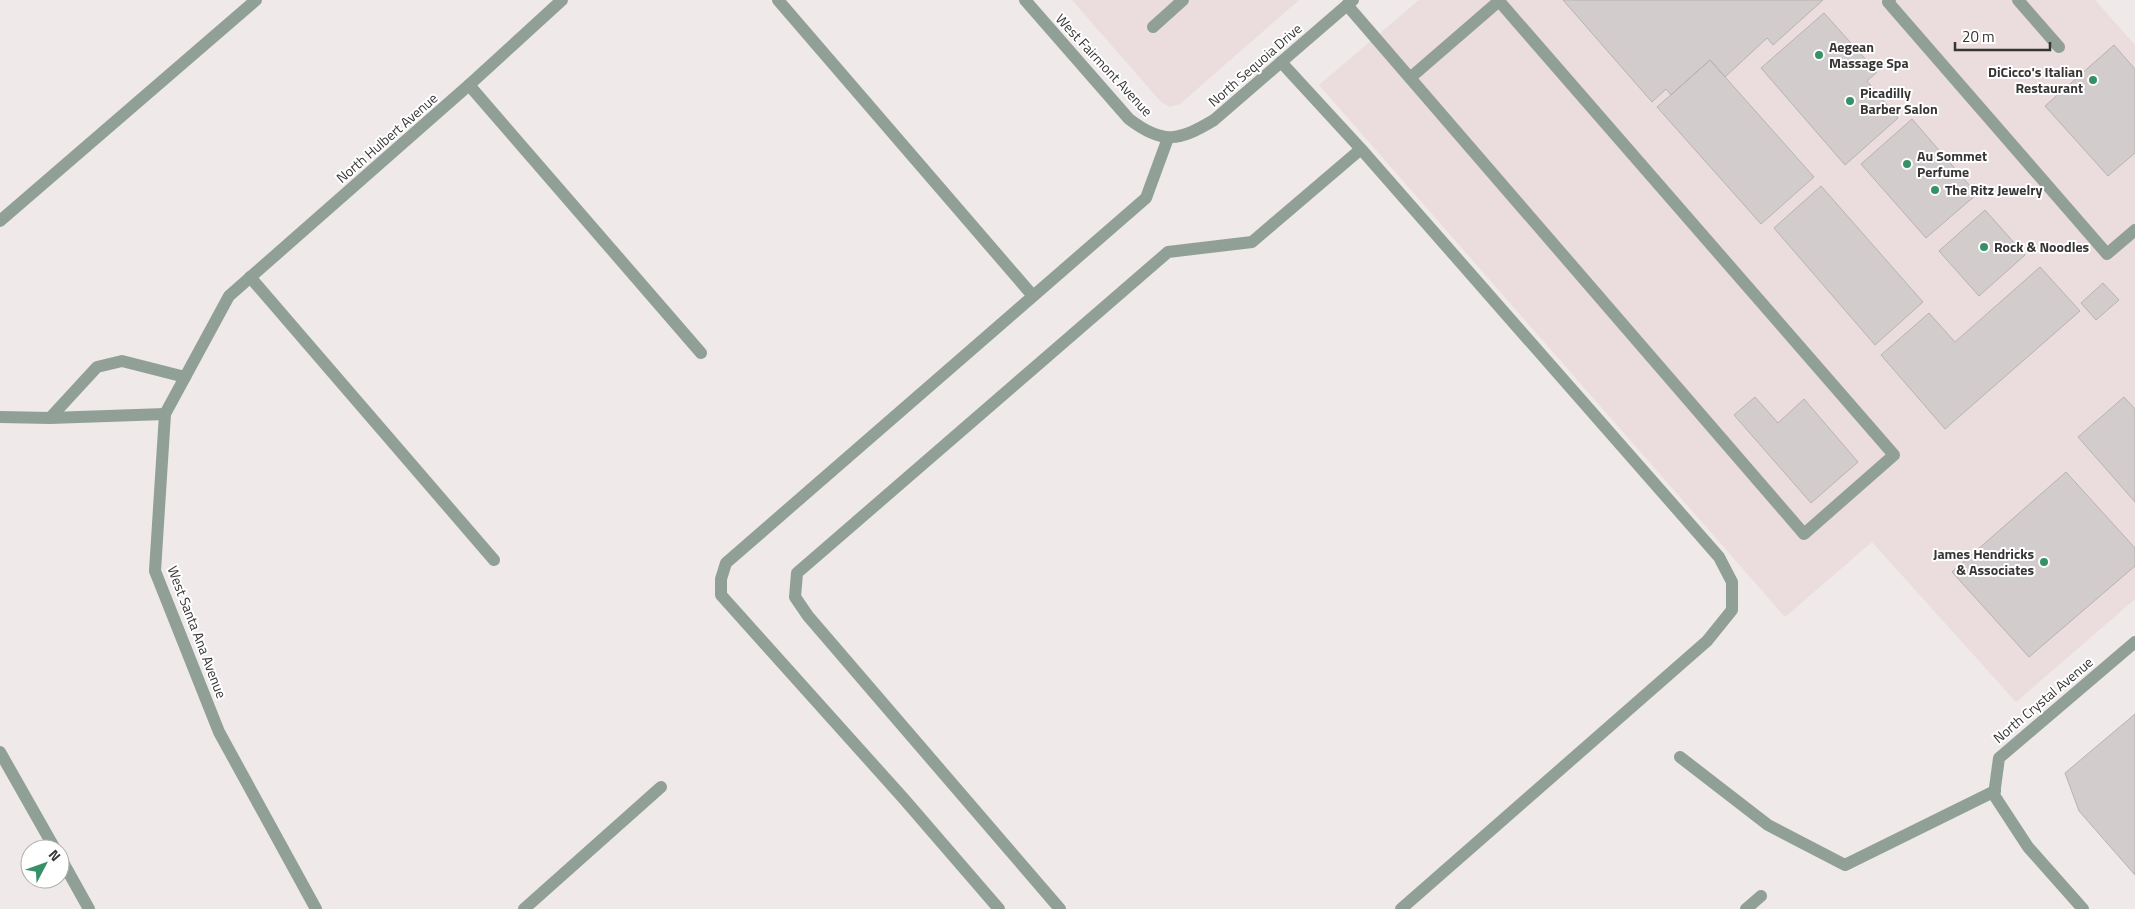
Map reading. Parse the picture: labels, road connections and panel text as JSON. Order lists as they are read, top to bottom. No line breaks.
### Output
{"streets":{"street":["West Fairmont Avenue","North Sequoia Drive","North Hulbert Avenue","West Santa Ana Avenue","North Crystal Avenue"]},"crossings":[["West Fairmont Avenue","North Sequoia Drive"],["North Hulbert Avenue","West Santa Ana Avenue"]],"places":["Aegean Massage Spa","DiCicco's Italian Restaurant","Picadilly Barber Salon","Au Sommet Perfume","The Ritz Jewelry","Rock & Noodles","James Hendricks & Associates"],"scale_bar":"20 m","north":"top right"}
